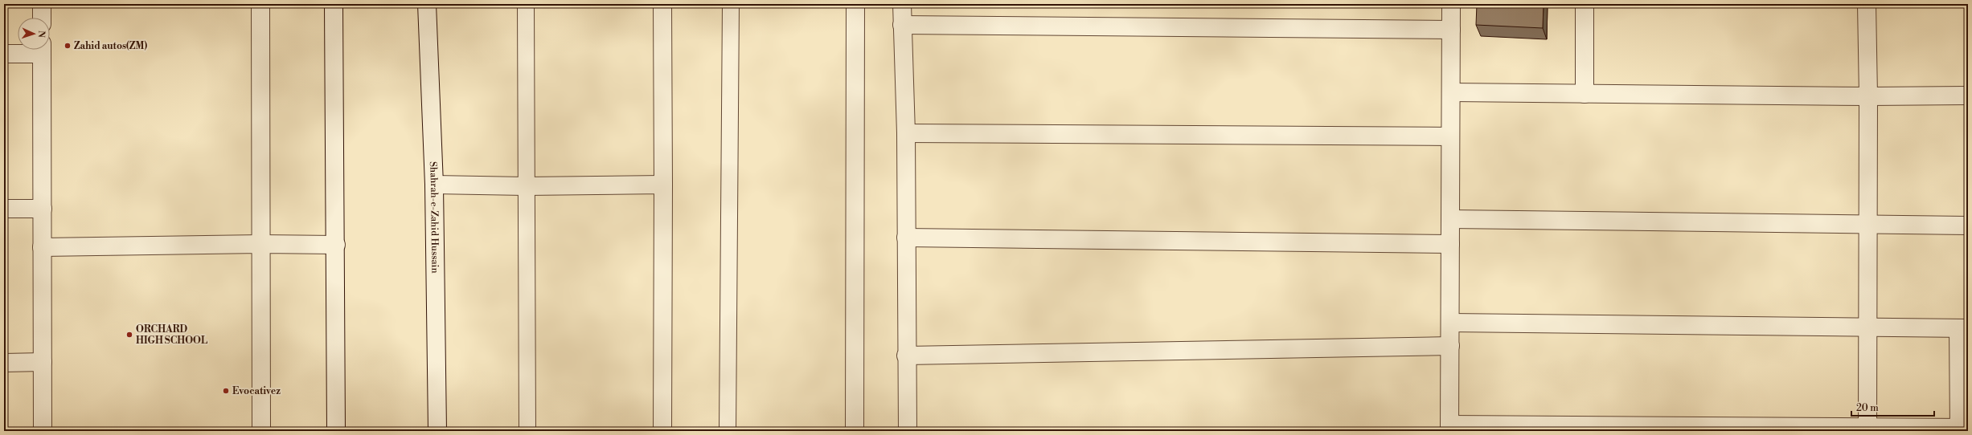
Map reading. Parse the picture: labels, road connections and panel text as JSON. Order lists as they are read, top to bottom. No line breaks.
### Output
{"streets":{"street":["Shahrah-e-Zahid Hussain"]},"places":["Zahid autos(ZM)","ORCHARD HIGH SCHOOL","Evocativez"],"scale_bar":"20 m","north":"right"}
